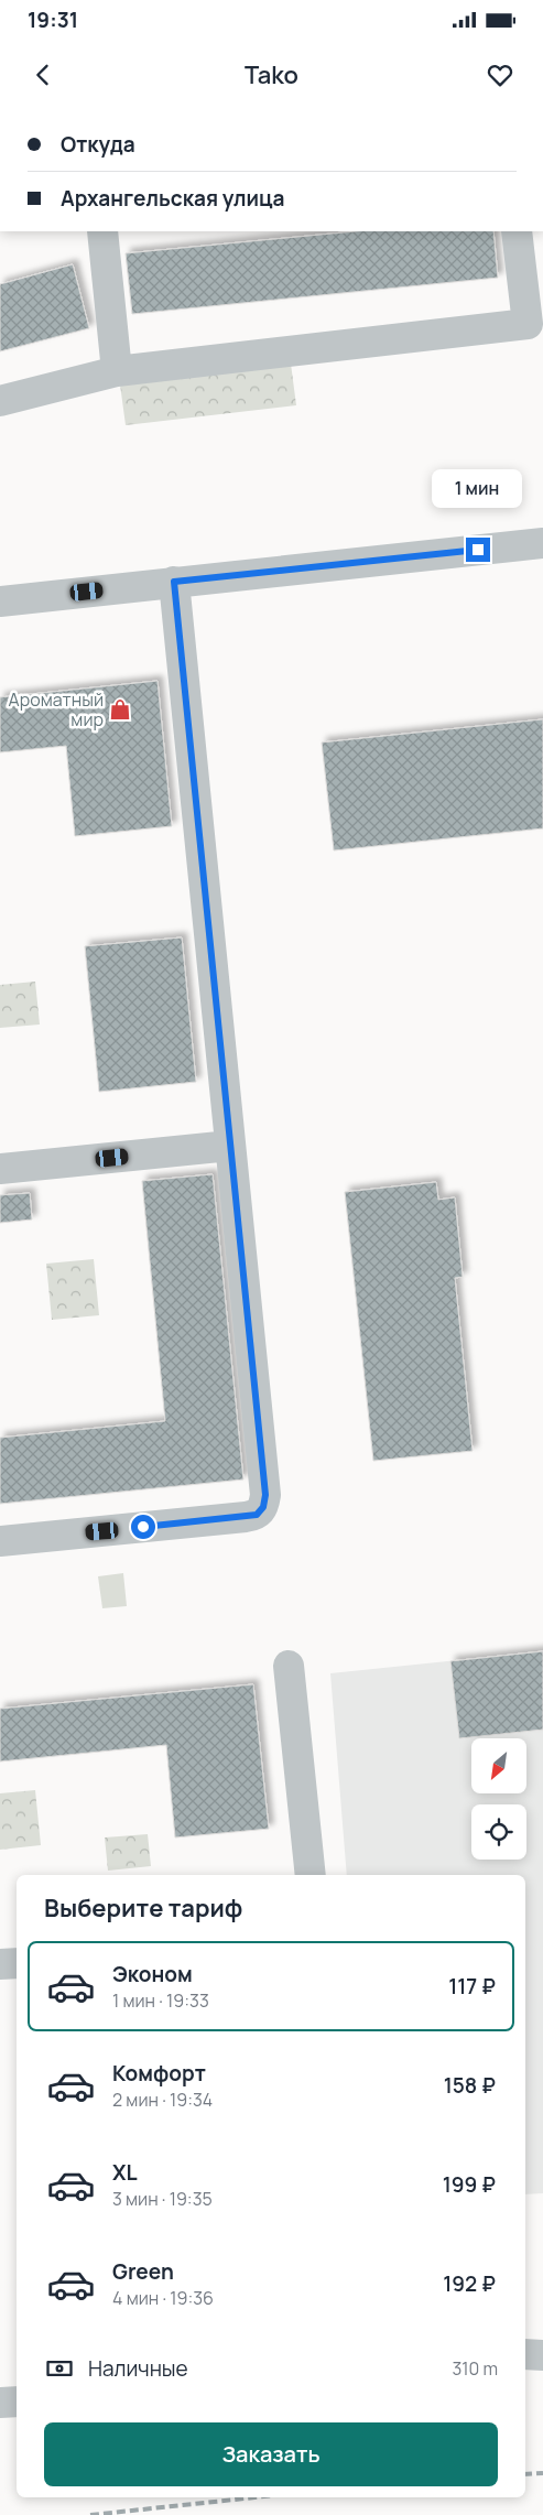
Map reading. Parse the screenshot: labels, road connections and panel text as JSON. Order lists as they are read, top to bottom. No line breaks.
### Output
{"places":{"shop":["Ароматный мир"]},"north":"bottom left","page":{"status":"19:31","header":"Tako","banner":["Откуда","Архангельская улица"],"bubble":"1 мин","heading":"Выберите тариф","list":[{"name":"Эконом","note":"1 мин · 19:33","value":"117 ₽"},{"name":"Комфорт","note":"2 мин · 19:34","value":"158 ₽"},{"name":"XL","note":"3 мин · 19:35","value":"199 ₽"},{"name":"Green","note":"4 мин · 19:36","value":"192 ₽"}],"pay":["Наличные","310 m"],"buttons":"Заказать"}}
